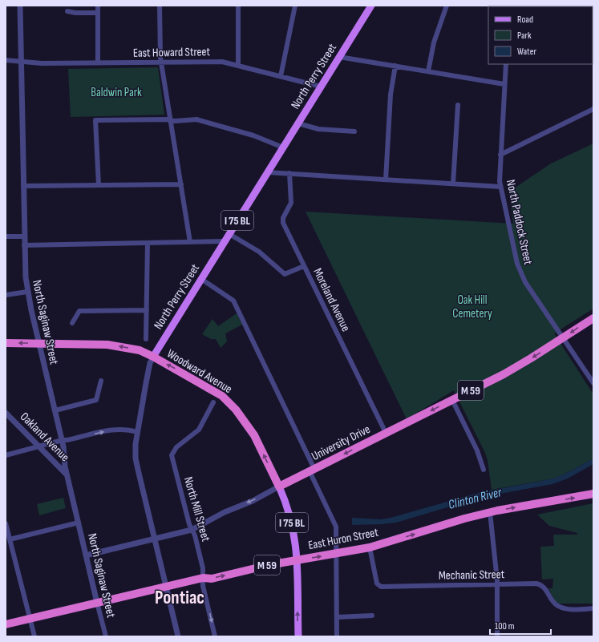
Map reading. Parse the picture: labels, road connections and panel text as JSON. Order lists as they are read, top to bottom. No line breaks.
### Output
{"streets":{"highway":["I 75 BL","Woodward Avenue","M 59","University Drive","East Huron Street"],"main road":["North Perry Street"],"street":["East Howard Street","North Paddock Street","Moreland Avenue","North Saginaw Street","Oakland Avenue","North Mill Street","Mechanic Street"]},"crossings":[["East Howard Street","North Perry Street"],["East Howard Street","North Saginaw Street"],["North Perry Street","Woodward Avenue"],["North Perry Street","University Drive"],["North Perry Street","East Huron Street"],["North Paddock Street","University Drive"],["Moreland Avenue","University Drive"],["North Saginaw Street","Woodward Avenue"],["North Saginaw Street","M 59"],["North Saginaw Street","Oakland Avenue"],["North Saginaw Street","University Drive"],["North Saginaw Street","East Huron Street"],["Woodward Avenue","University Drive"],["Woodward Avenue","East Huron Street"],["M 59","East Huron Street"],["University Drive","North Mill Street"],["North Mill Street","East Huron Street"],["East Huron Street","Mechanic Street"]],"one_way":["Woodward Avenue","University Drive","East Huron Street"],"districts":["Pontiac"],"water":["Clinton River"],"parks":["Baldwin Park","Oak Hill Cemetery"],"legend":["Road","Park","Water"],"scale_bar":"100 m"}
